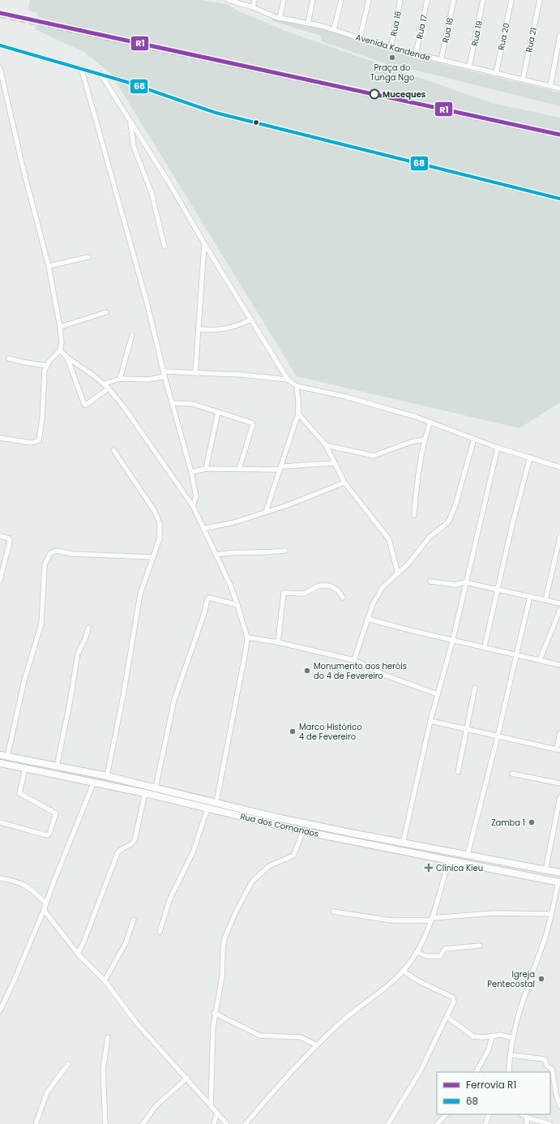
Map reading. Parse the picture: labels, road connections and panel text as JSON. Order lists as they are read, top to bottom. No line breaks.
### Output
{"streets":{"main road":["Rua dos Comandos"],"street":["Rua 16","Rua 17","Rua 18","Rua 19","Rua 20","Rua 21","Avenida Kandende"]},"crossings":[["Rua 16","Avenida Kandende"],["Rua 17","Avenida Kandende"],["Rua 18","Avenida Kandende"],["Rua 19","Avenida Kandende"],["Rua 20","Avenida Kandende"],["Rua 21","Avenida Kandende"]],"places":{"other":["Praça do Tunga Ngo","Muceques","Monumento aos heróis do 4 de Fevereiro","Marco Histórico 4 de Fevereiro","Zamba 1","Igreja Pentecostal"],"health":["Clínica Kieu"]},"lines":["rail line R1","transit line 68"],"legend":["Ferrovia R1","68"]}
